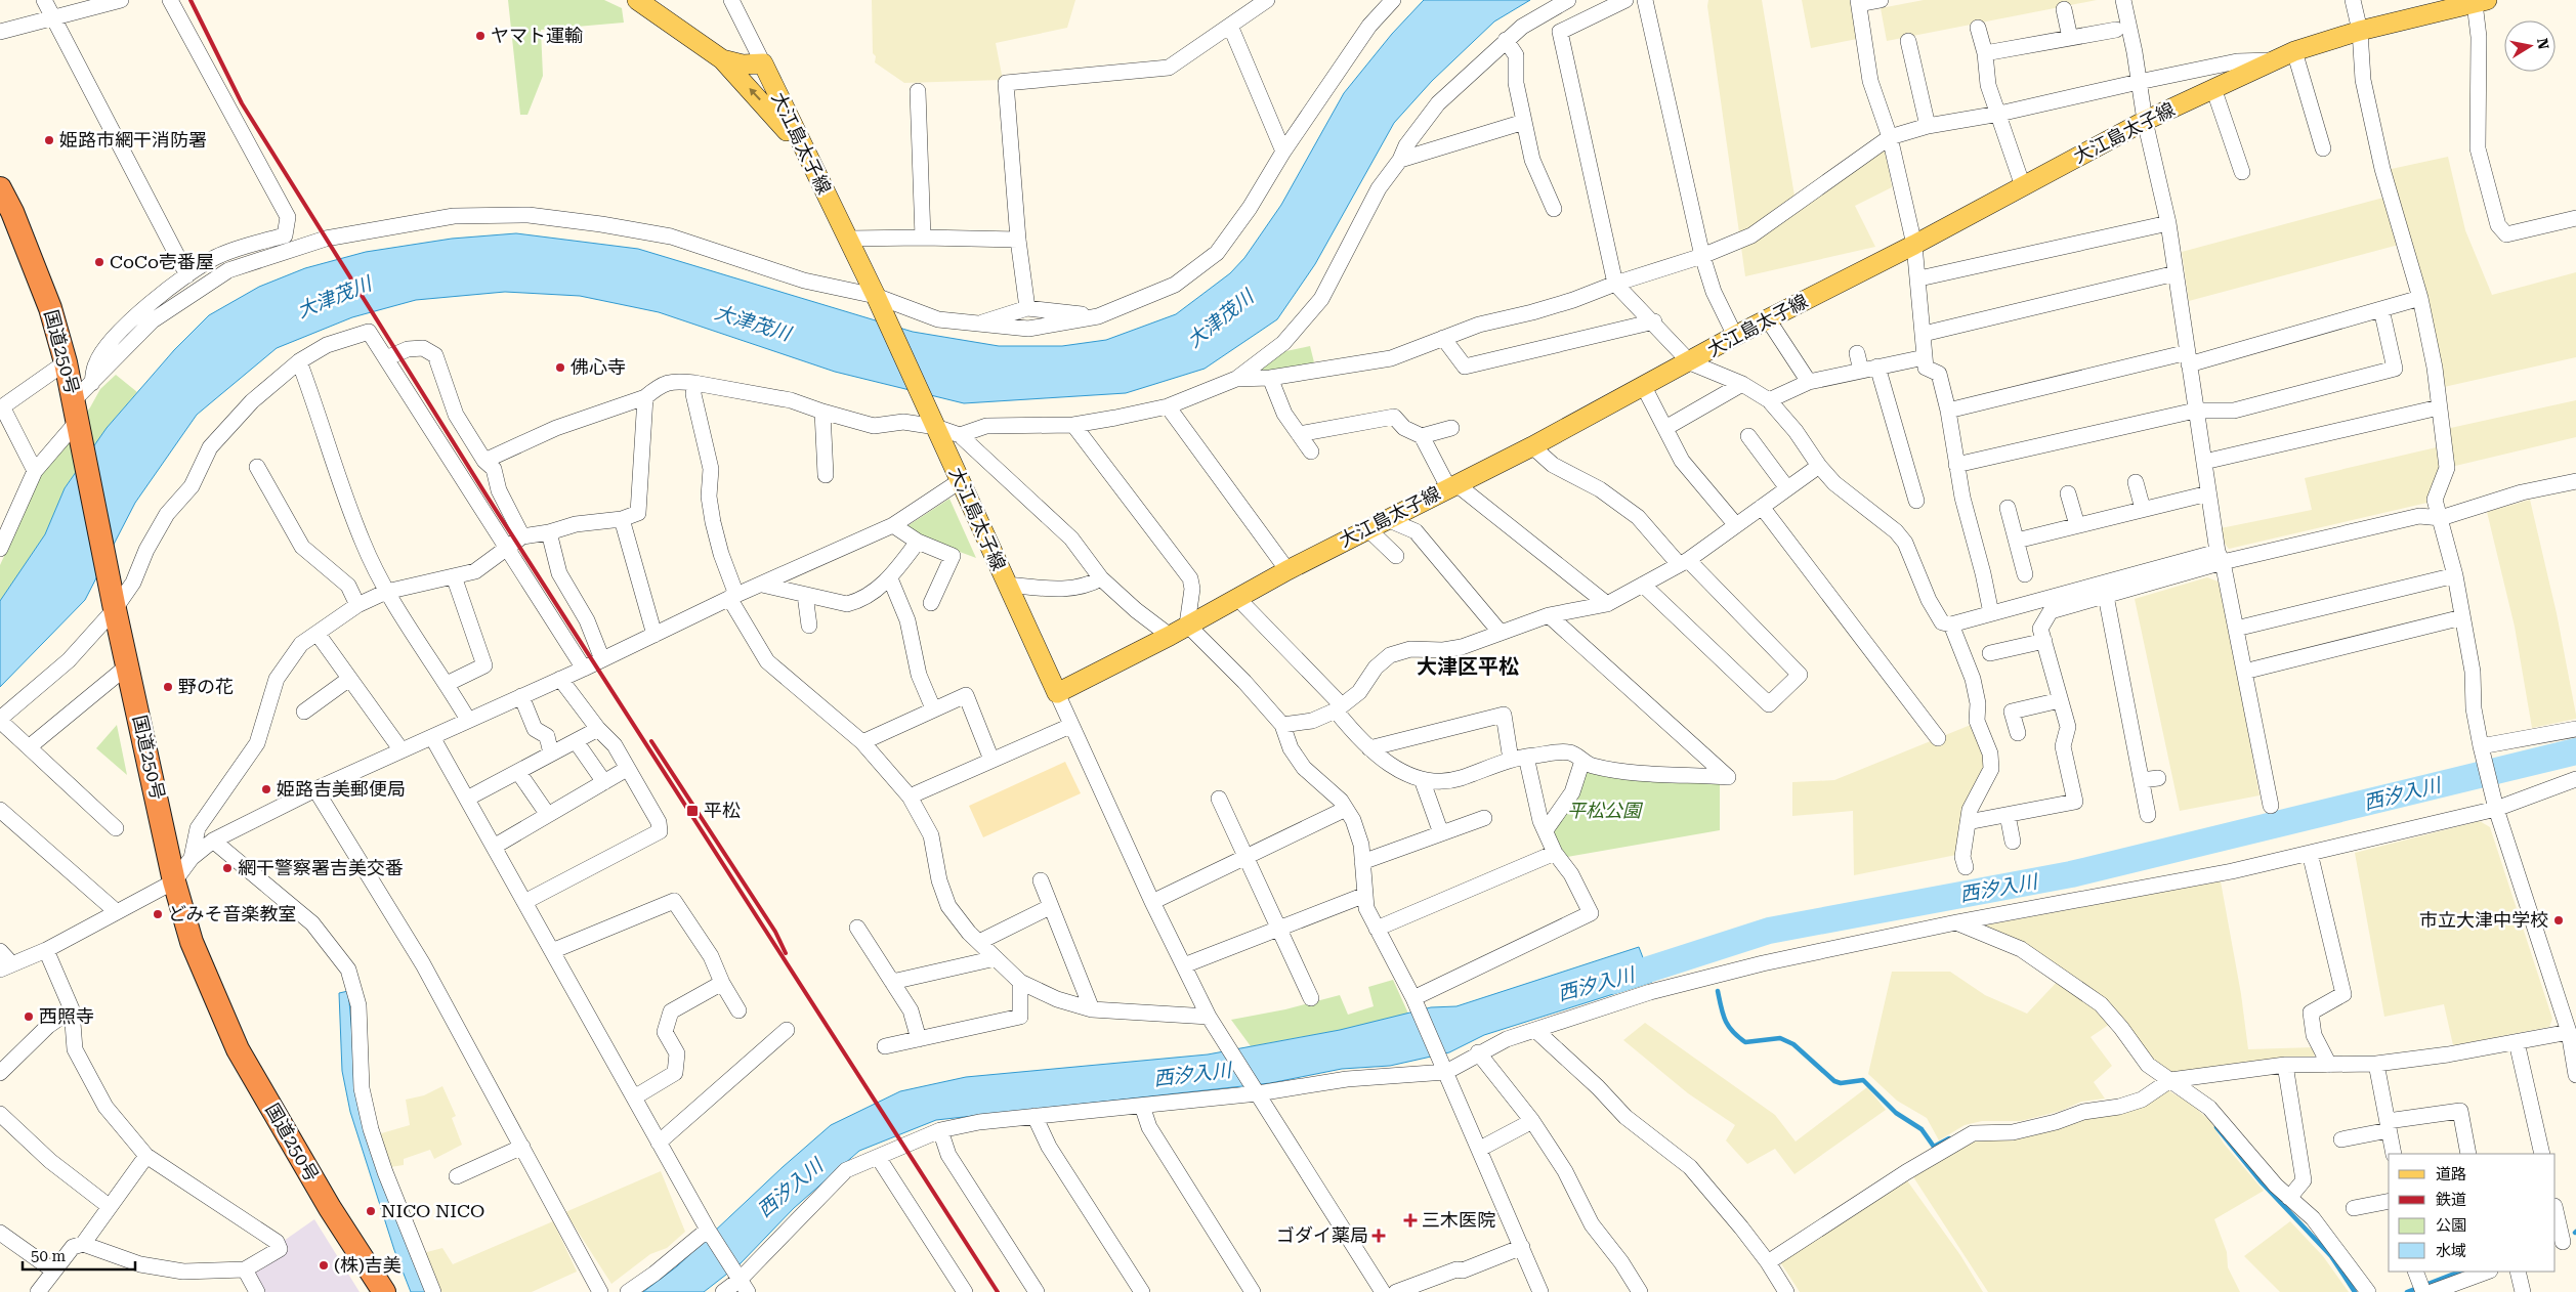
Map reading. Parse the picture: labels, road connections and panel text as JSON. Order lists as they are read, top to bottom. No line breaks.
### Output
{"streets":{"highway":["国道250号"],"main road":["大江島太子線"]},"districts":["大津区平松"],"water":["大津茂川","西汐入川"],"parks":["平松公園"],"places":{"other":["ヤマト運輸","姫路市網干消防署","CoCo壱番屋","佛心寺","野の花","姫路吉美郵便局","網干警察署吉美交番","どみそ音楽教室","市立大津中学校","西照寺","NICO NICO","(株)吉美"],"transit":["平松"],"health":["三木医院","ゴダイ薬局"]},"legend":["道路","鉄道","公園","水域"],"scale_bar":"50 m","north":"right"}
